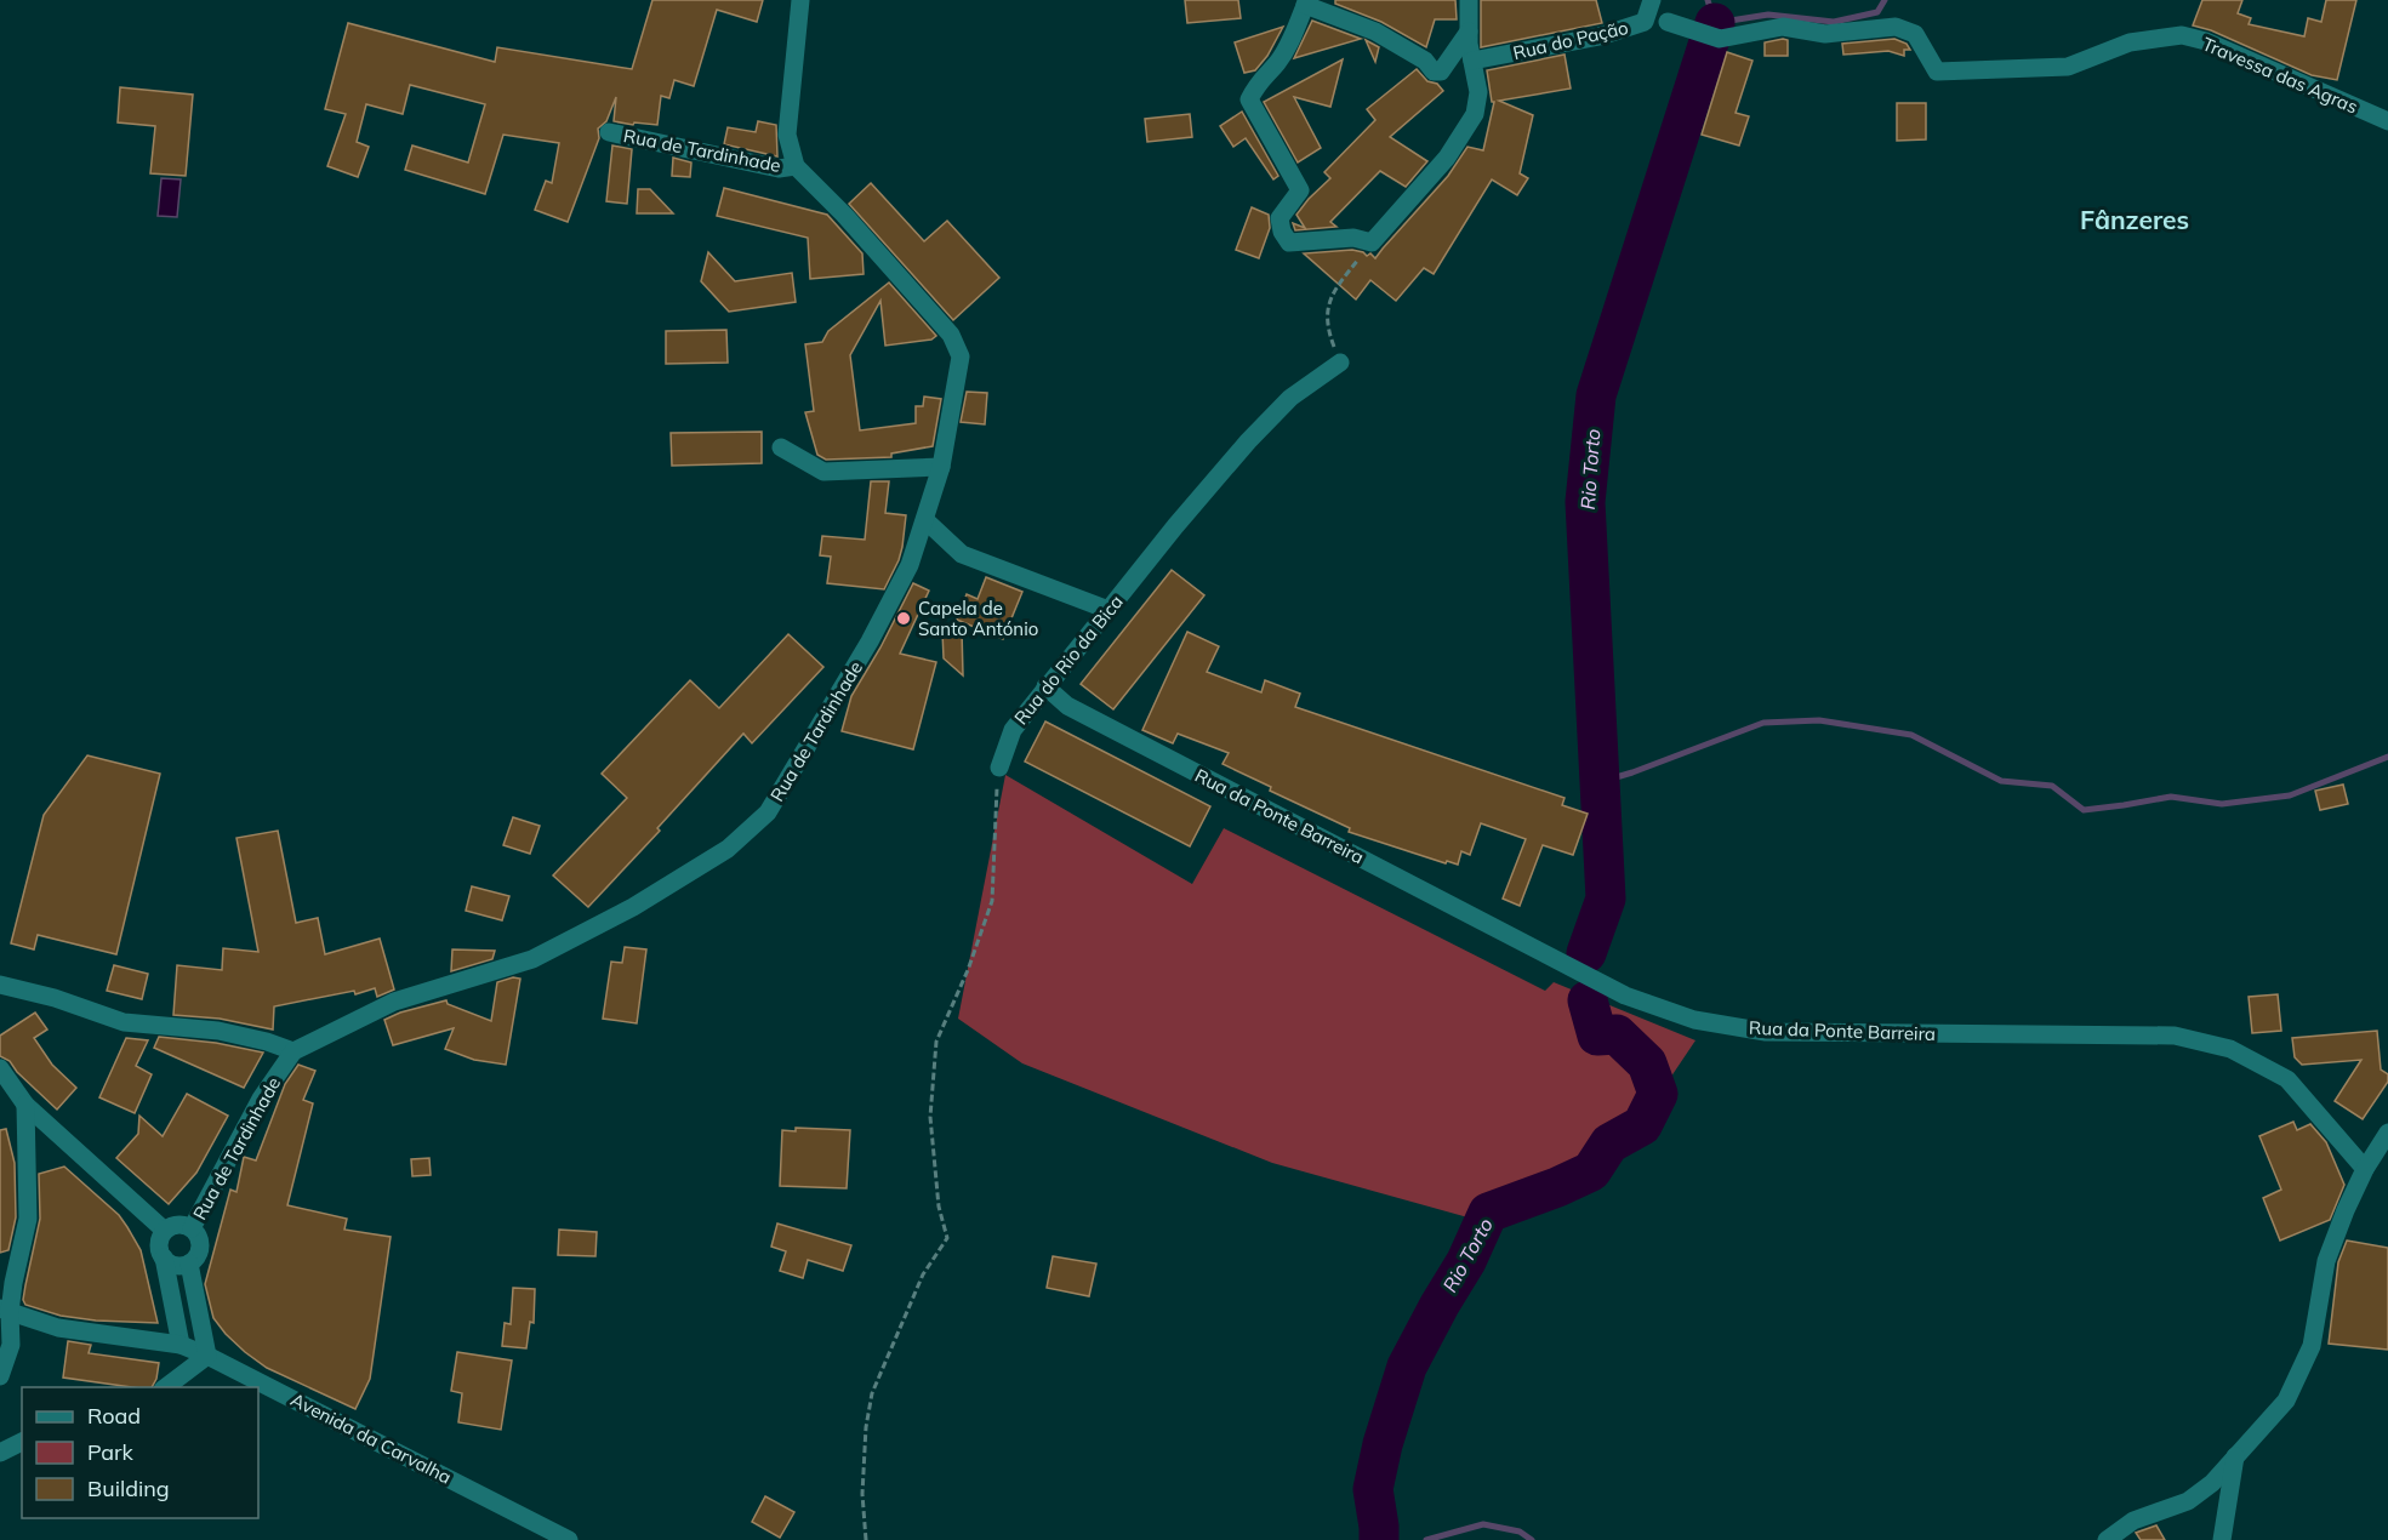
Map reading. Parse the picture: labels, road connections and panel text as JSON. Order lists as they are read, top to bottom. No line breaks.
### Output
{"streets":{"street":["Rua do Pação","Travessa das Agras","Rua de Tardinhade","Rua do Rio da Bica","Rua da Ponte Barreira","Avenida da Carvalha"]},"crossings":[["Rua do Rio da Bica","Rua da Ponte Barreira"]],"districts":["Fânzeres"],"water":["Rio Torto"],"places":["Capela de Santo António"],"legend":["Road","Park","Building"]}
